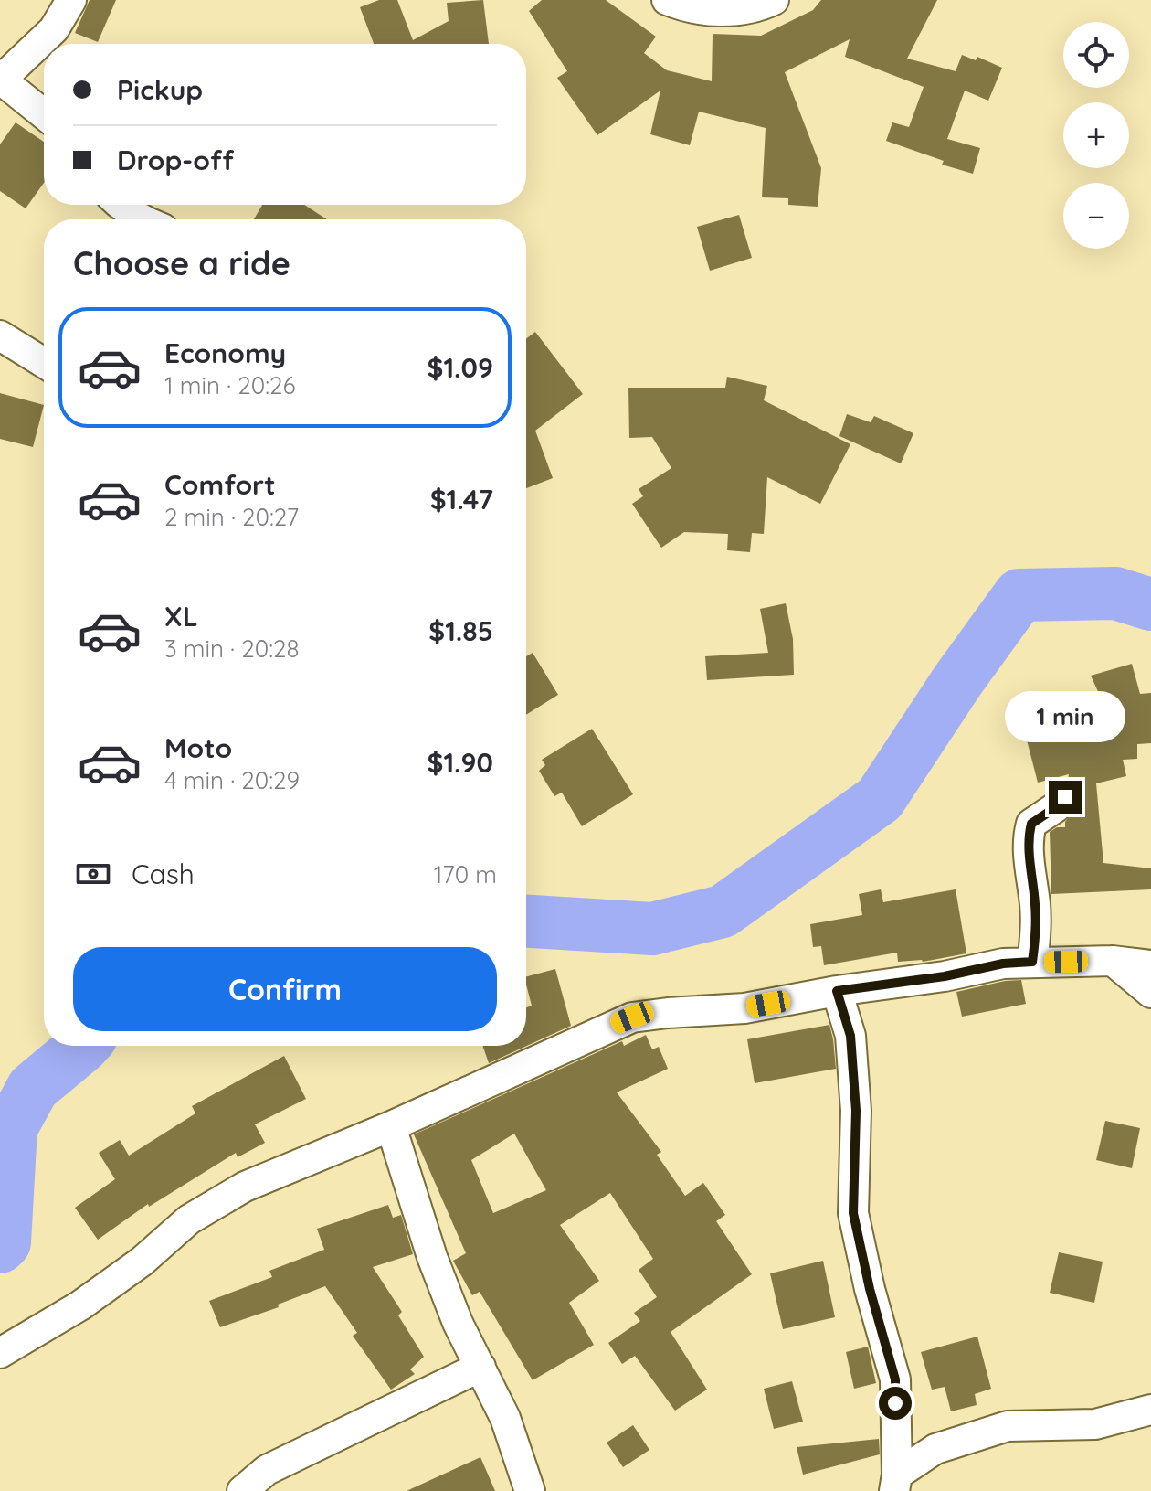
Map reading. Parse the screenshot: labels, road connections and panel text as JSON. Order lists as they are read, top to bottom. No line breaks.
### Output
{"page":{"map_buttons":["+","−"],"banner":["Pickup","Drop-off"],"heading":"Choose a ride","list":[{"name":"Economy","note":"1 min · 20:26","value":"$1.09"},{"name":"Comfort","note":"2 min · 20:27","value":"$1.47"},{"name":"XL","note":"3 min · 20:28","value":"$1.85"},{"name":"Moto","note":"4 min · 20:29","value":"$1.90"}],"bubble":"1 min","pay":["Cash","170 m"],"buttons":"Confirm"}}
